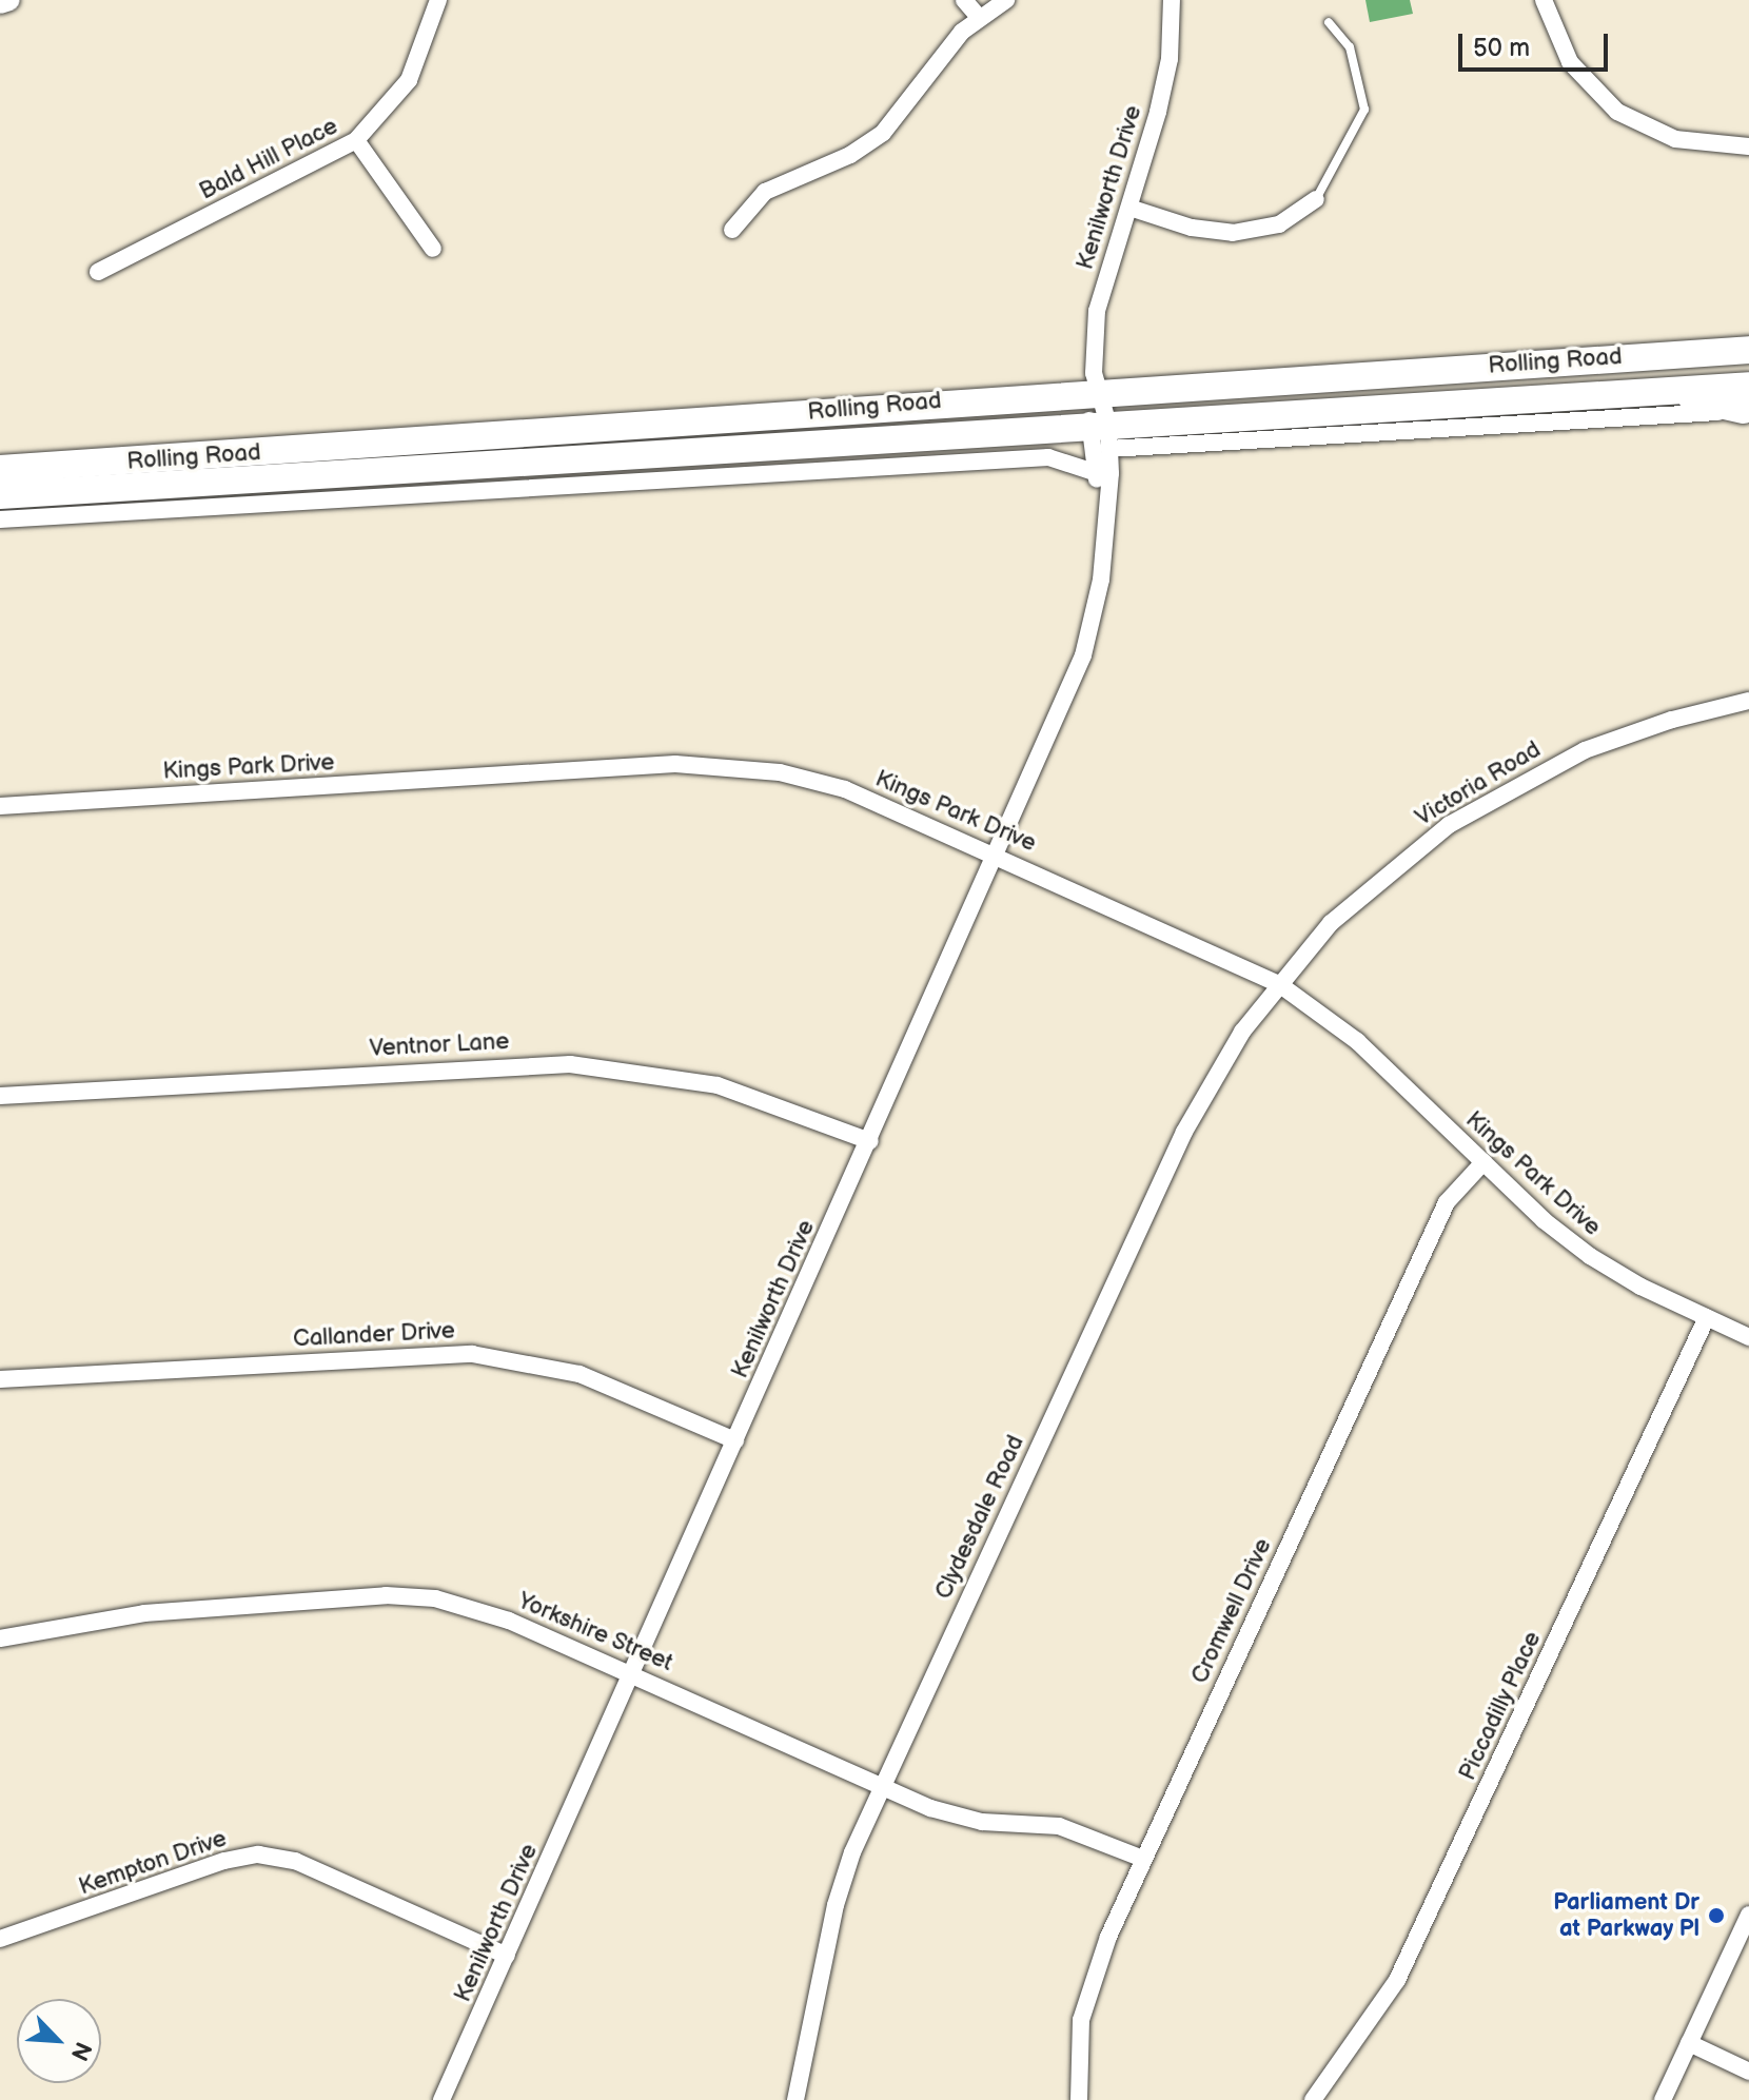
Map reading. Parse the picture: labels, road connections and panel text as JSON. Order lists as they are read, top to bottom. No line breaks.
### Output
{"streets":{"main road":["Rolling Road"],"street":["Bald Hill Place","Kenilworth Drive","Kings Park Drive","Victoria Road","Ventnor Lane","Callander Drive","Clydesdale Road","Cromwell Drive","Yorkshire Street","Piccadilly Place","Kempton Drive"]},"crossings":[["Kenilworth Drive","Rolling Road"],["Kenilworth Drive","Kings Park Drive"],["Kenilworth Drive","Ventnor Lane"],["Kenilworth Drive","Callander Drive"],["Kenilworth Drive","Yorkshire Street"],["Kenilworth Drive","Kempton Drive"],["Kings Park Drive","Victoria Road"],["Kings Park Drive","Clydesdale Road"],["Kings Park Drive","Cromwell Drive"],["Kings Park Drive","Piccadilly Place"],["Victoria Road","Clydesdale Road"],["Clydesdale Road","Yorkshire Street"],["Cromwell Drive","Yorkshire Street"]],"places":["Parliament Dr at Parkway Pl"],"scale_bar":"50 m","north":"bottom right"}
